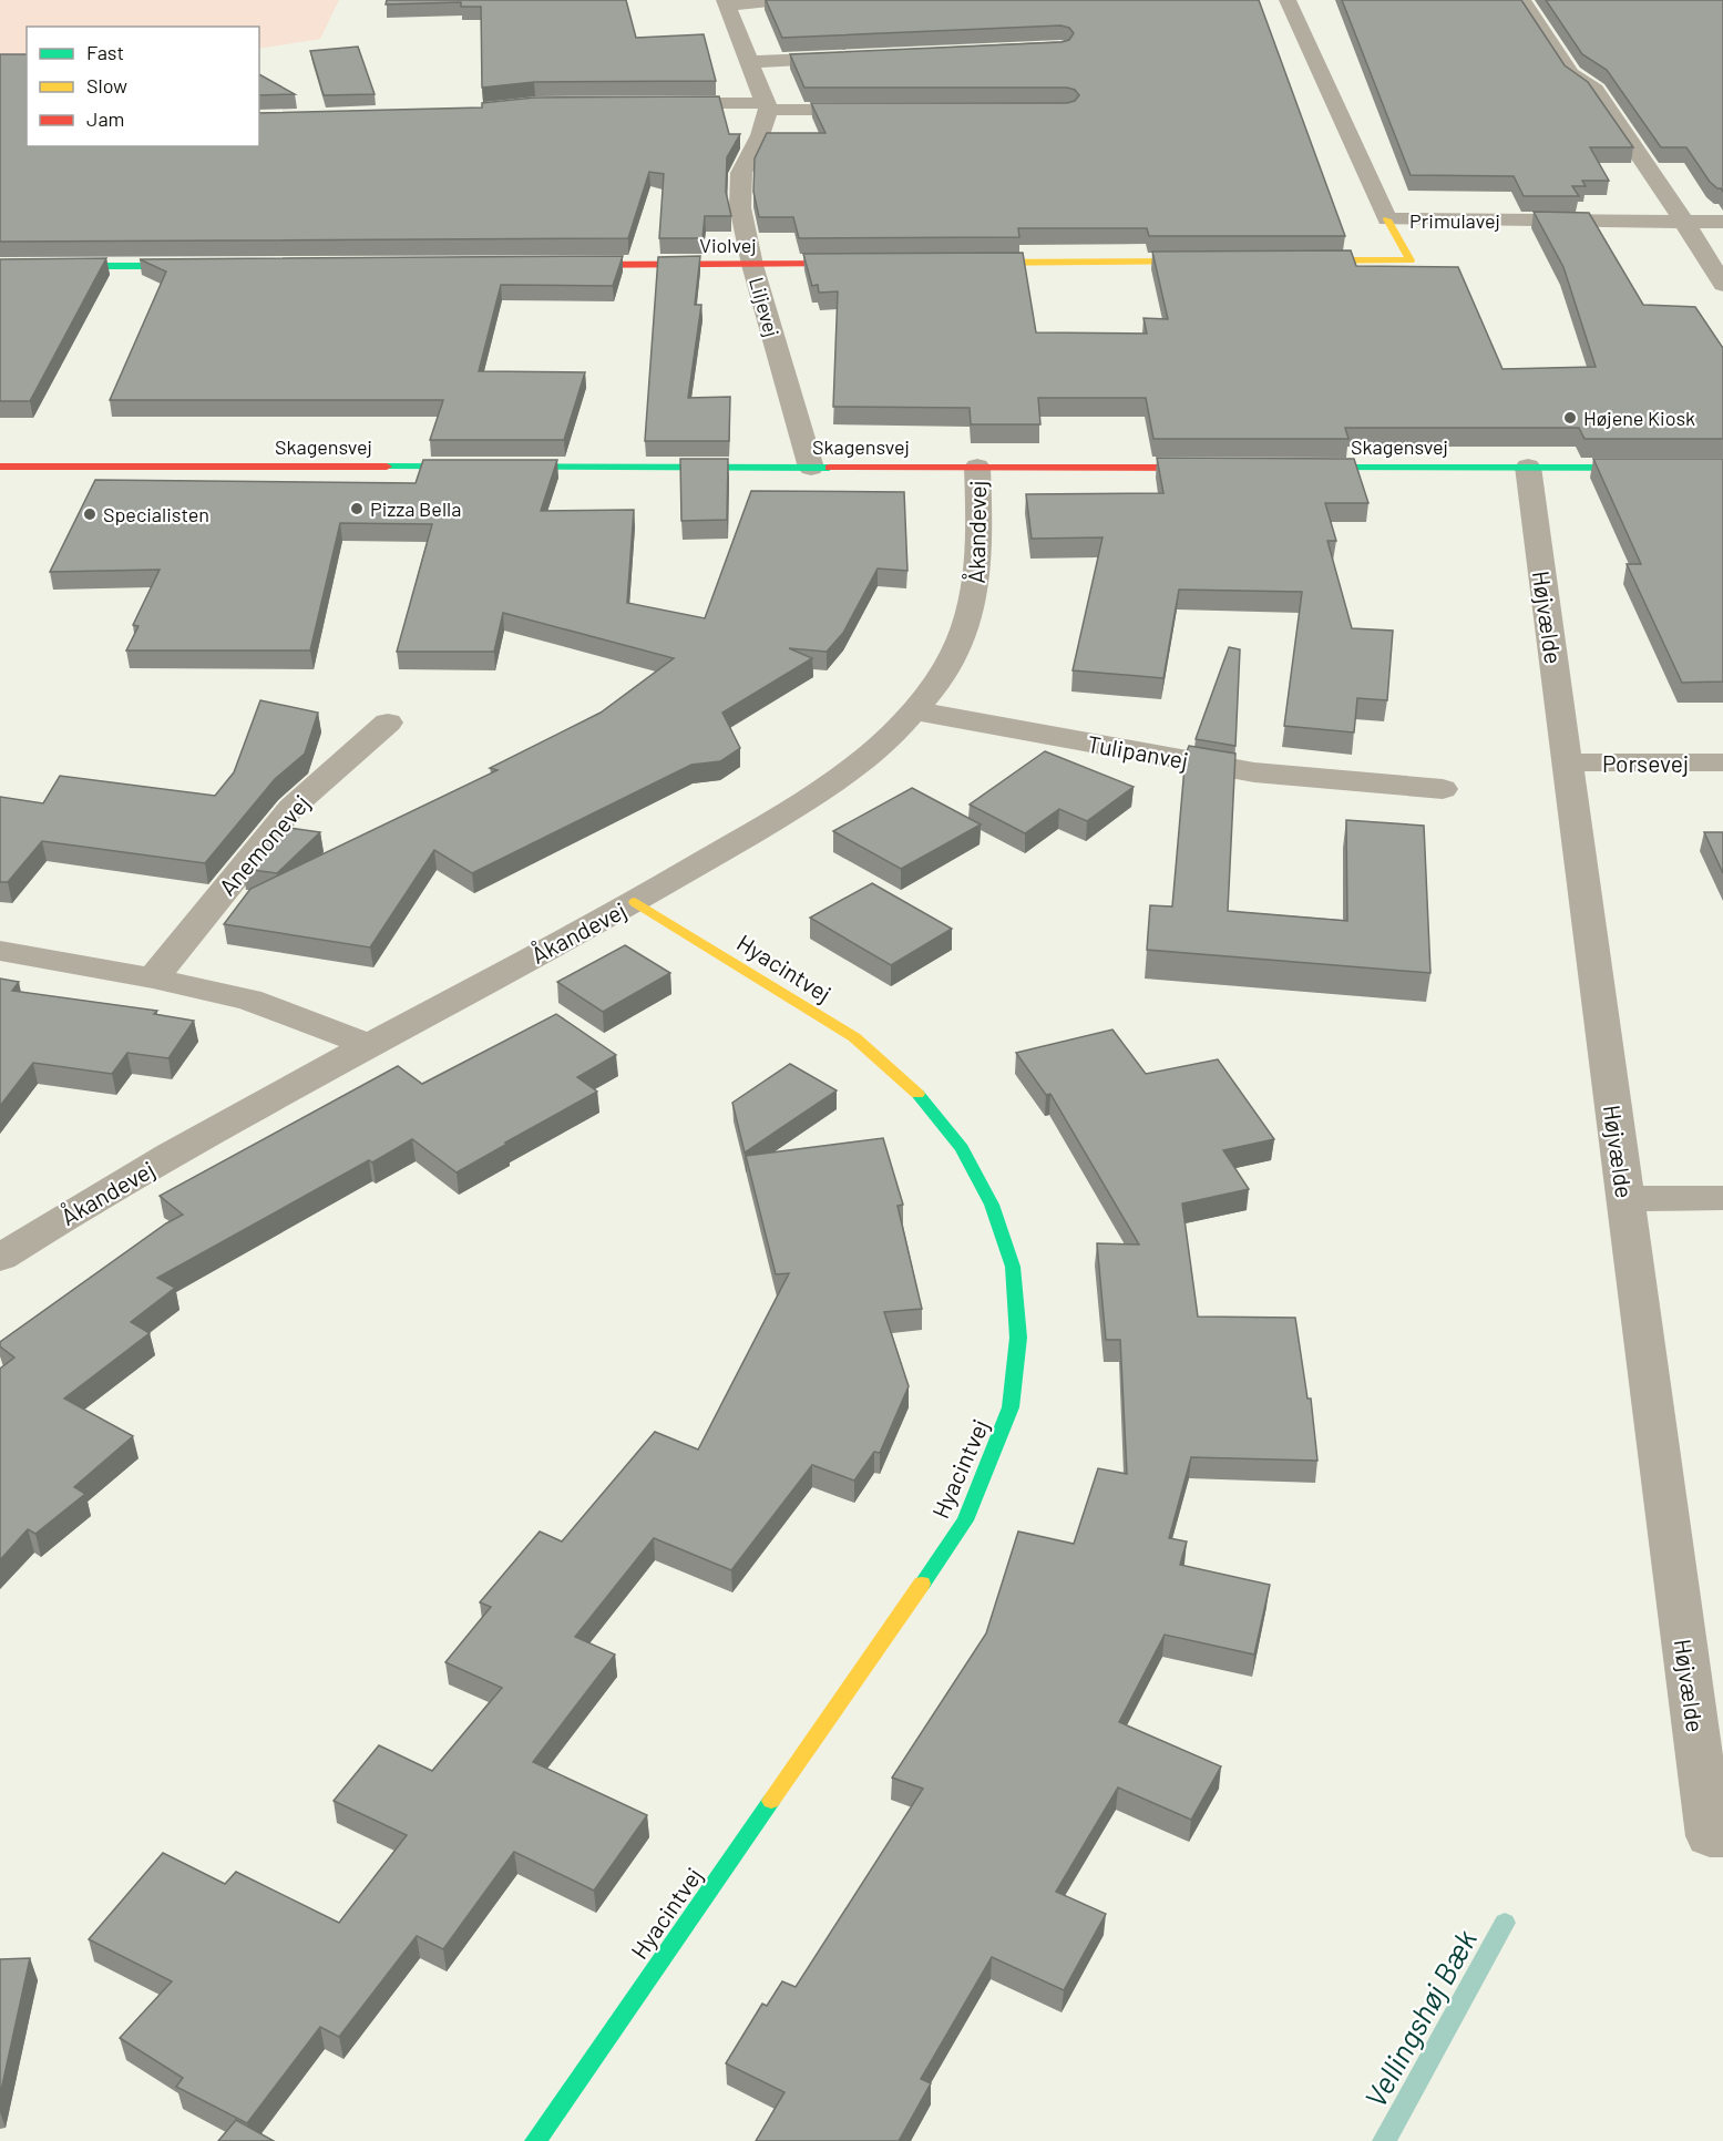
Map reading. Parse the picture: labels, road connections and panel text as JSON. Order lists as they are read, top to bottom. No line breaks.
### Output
{"streets":{"street":["Primulavej","Violvej","Liljevej","Skagensvej","Åkandevej","Højvælde","Tulipanvej","Porsevej","Anemonevej","Hyacintvej"]},"crossings":[["Violvej","Liljevej"],["Liljevej","Skagensvej"],["Skagensvej","Åkandevej"],["Skagensvej","Højvælde"],["Åkandevej","Tulipanvej"],["Åkandevej","Hyacintvej"],["Højvælde","Porsevej"]],"water":["Vellingshøj Bæk"],"places":["Højene Kiosk","Pizza Bella","Specialisten"],"legend":["Fast","Slow","Jam"]}
